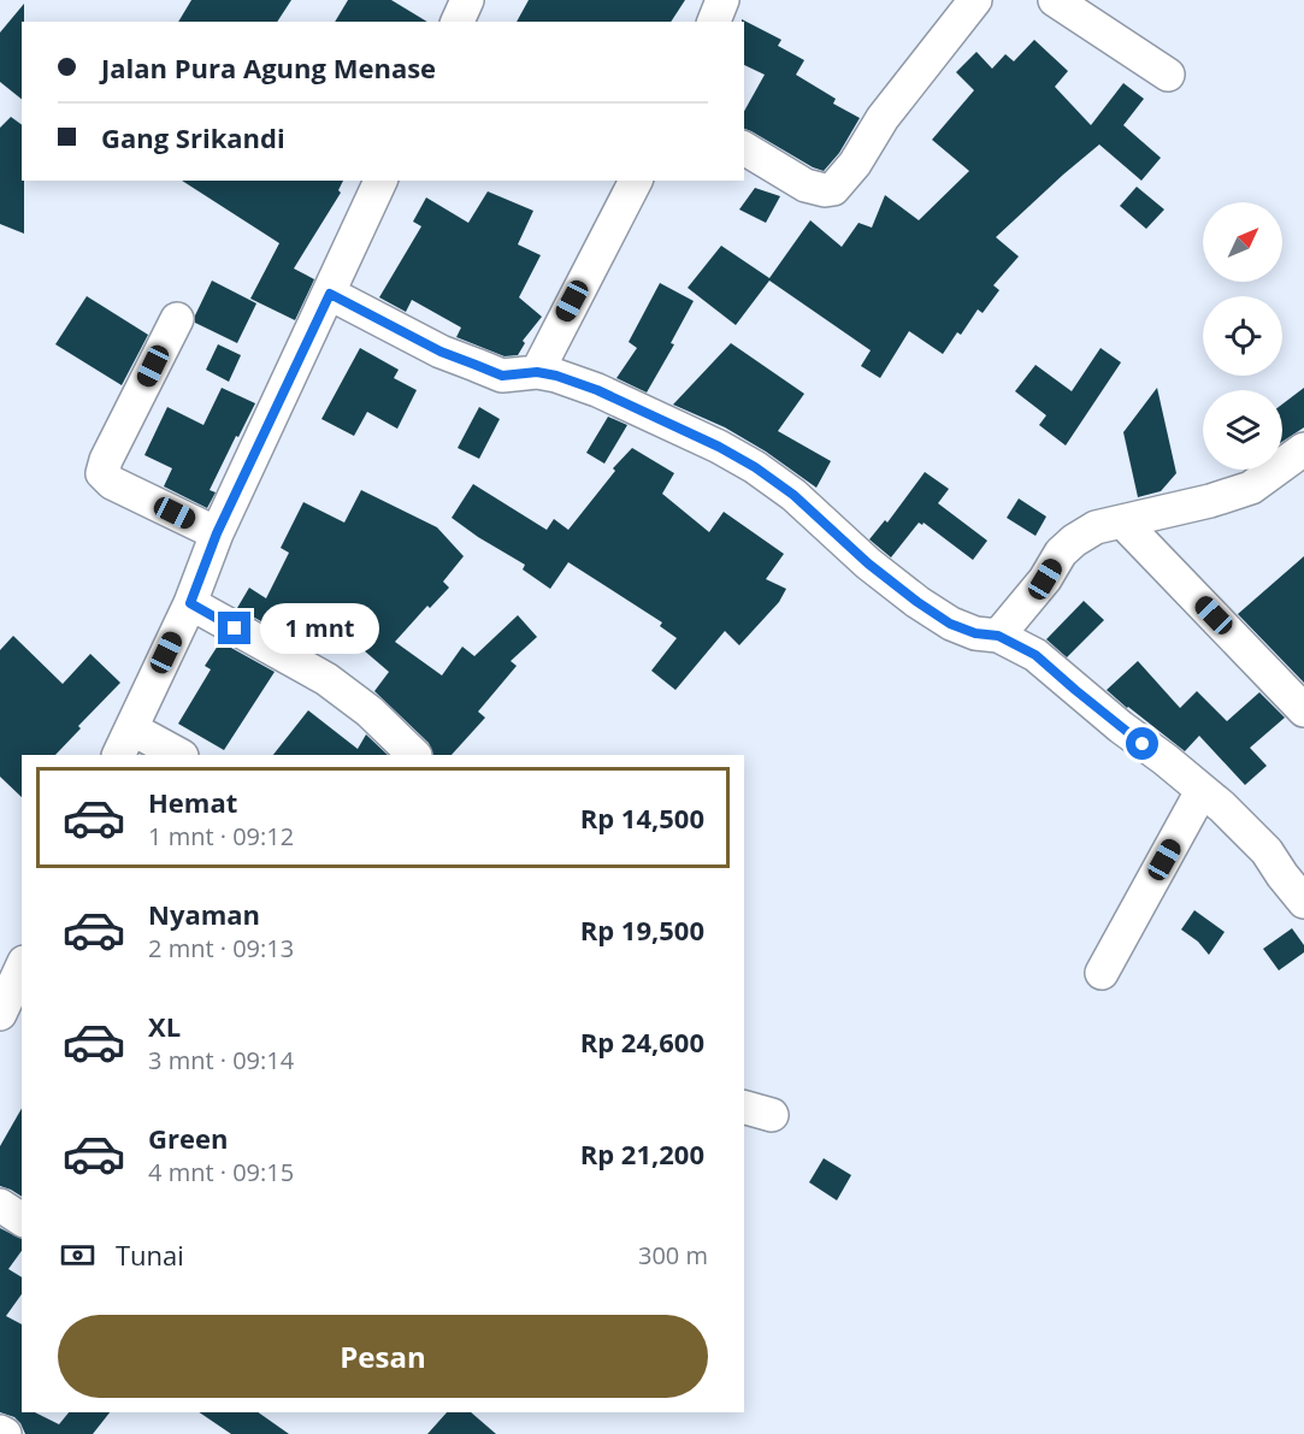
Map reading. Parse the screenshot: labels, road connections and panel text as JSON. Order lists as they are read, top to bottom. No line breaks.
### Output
{"north":"top right","page":{"banner":["Jalan Pura Agung Menase","Gang Srikandi"],"bubble":"1 mnt","list":[{"name":"Hemat","note":"1 mnt · 09:12","value":"Rp 14,500"},{"name":"Nyaman","note":"2 mnt · 09:13","value":"Rp 19,500"},{"name":"XL","note":"3 mnt · 09:14","value":"Rp 24,600"},{"name":"Green","note":"4 mnt · 09:15","value":"Rp 21,200"}],"pay":["Tunai","300 m"],"buttons":"Pesan"}}
